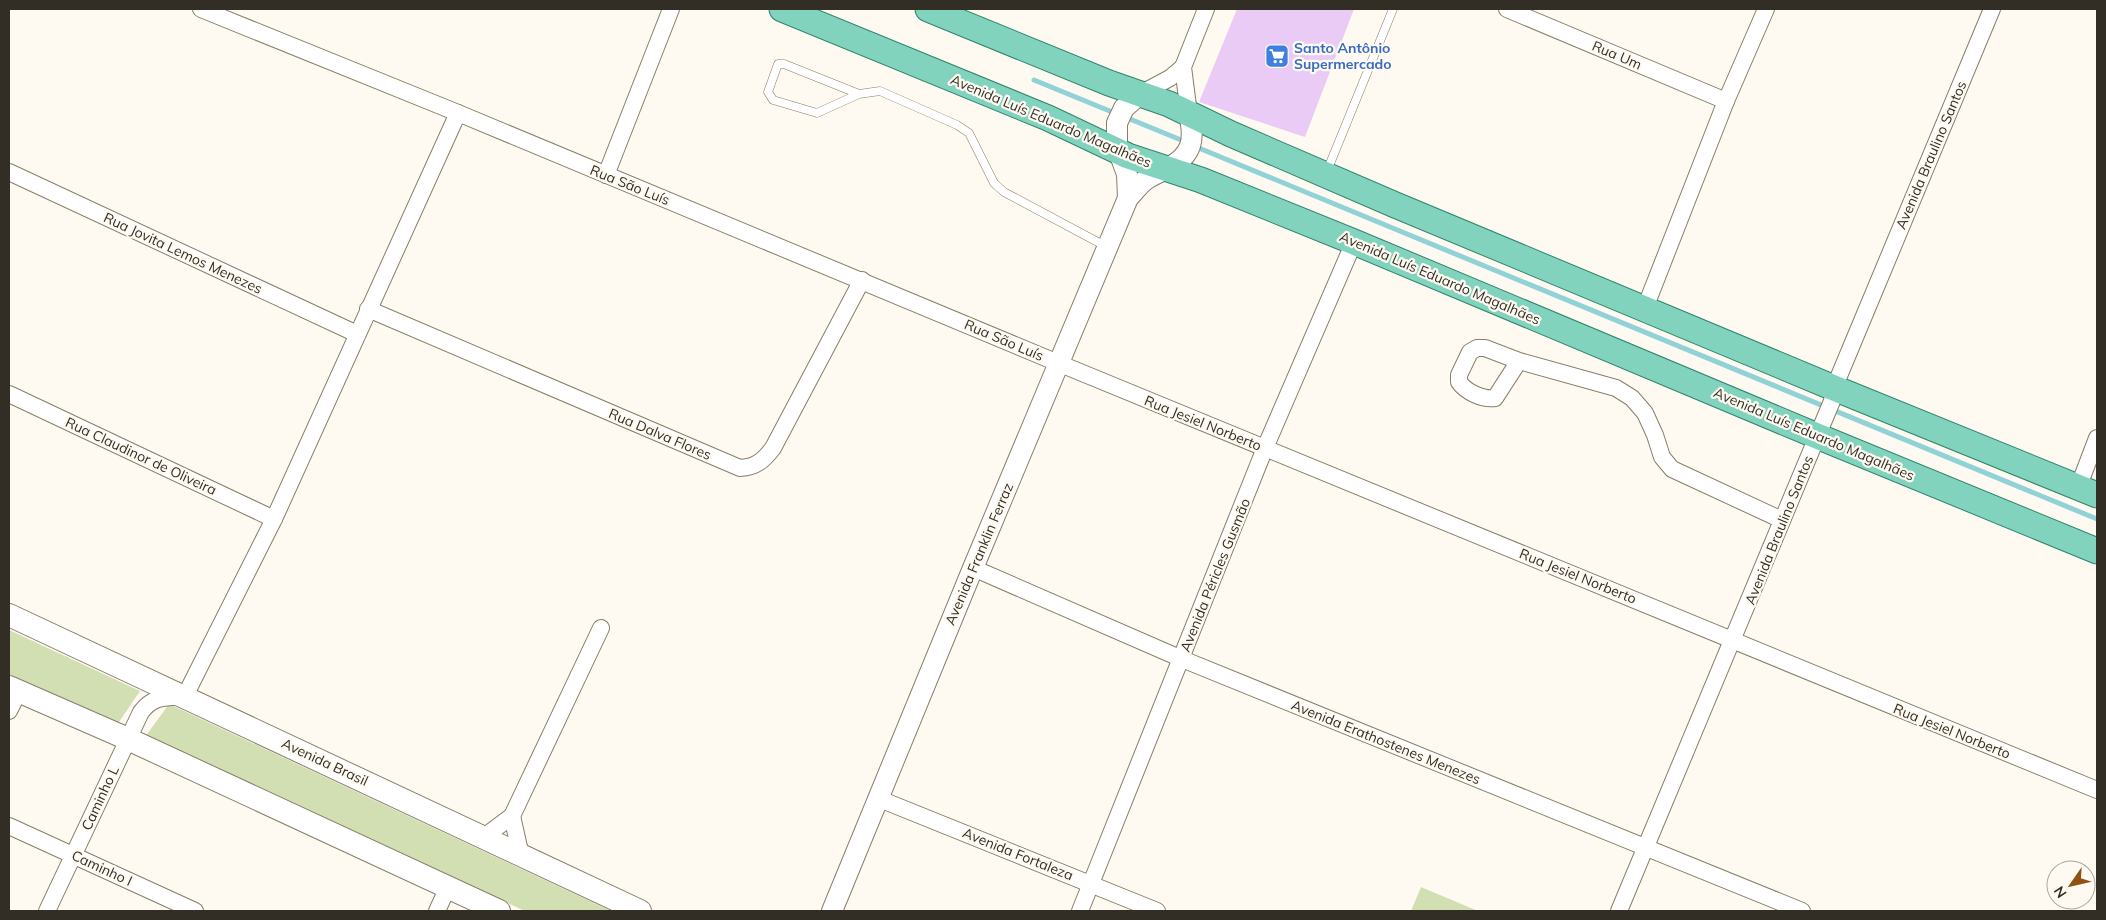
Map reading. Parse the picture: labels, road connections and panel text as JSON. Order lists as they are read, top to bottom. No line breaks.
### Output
{"streets":{"main road":["Avenida Luís Eduardo Magalhães","Avenida Brasil"],"street":["Rua Um","Avenida Braulino Santos","Rua São Luís","Rua Jovita Lemos Menezes","Rua Jesiel Norberto","Rua Dalva Flores","Rua Claudinor de Oliveira","Avenida Franklin Ferraz","Avenida Péricles Gusmão","Avenida Erathostenes Menezes","Caminho L","Avenida Fortaleza","Caminho I"]},"crossings":[["Avenida Luís Eduardo Magalhães","Avenida Braulino Santos"],["Avenida Luís Eduardo Magalhães","Avenida Péricles Gusmão"],["Avenida Braulino Santos","Rua Jesiel Norberto"],["Avenida Braulino Santos","Avenida Erathostenes Menezes"],["Rua São Luís","Rua Jesiel Norberto"],["Rua São Luís","Rua Dalva Flores"],["Rua São Luís","Avenida Franklin Ferraz"],["Rua Jesiel Norberto","Avenida Franklin Ferraz"],["Rua Jesiel Norberto","Avenida Péricles Gusmão"],["Avenida Franklin Ferraz","Avenida Erathostenes Menezes"],["Avenida Franklin Ferraz","Avenida Fortaleza"],["Avenida Péricles Gusmão","Avenida Erathostenes Menezes"],["Avenida Péricles Gusmão","Avenida Fortaleza"],["Avenida Brasil","Caminho L"],["Caminho L","Caminho I"]],"places":{"supermarket":["Santo Antônio Supermercado"]},"north":"bottom left"}
